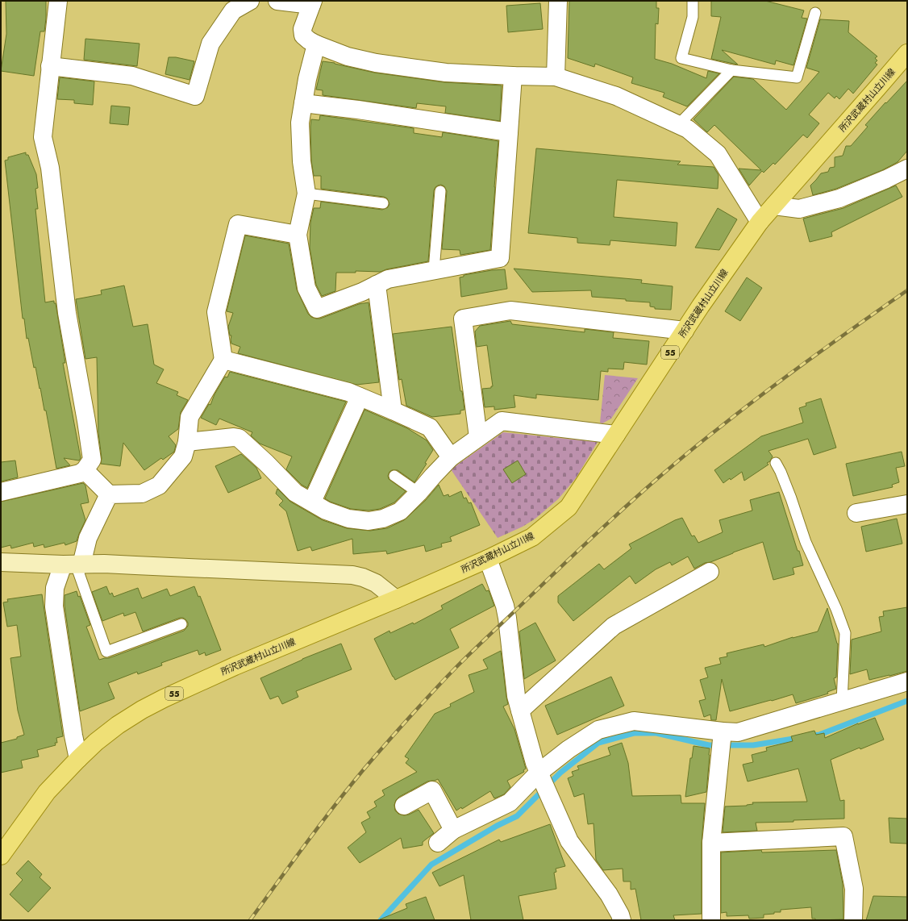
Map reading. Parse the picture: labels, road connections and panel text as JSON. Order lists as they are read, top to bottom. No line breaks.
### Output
{"streets":{"main road":["所沢武蔵村山立川線","55"]}}
